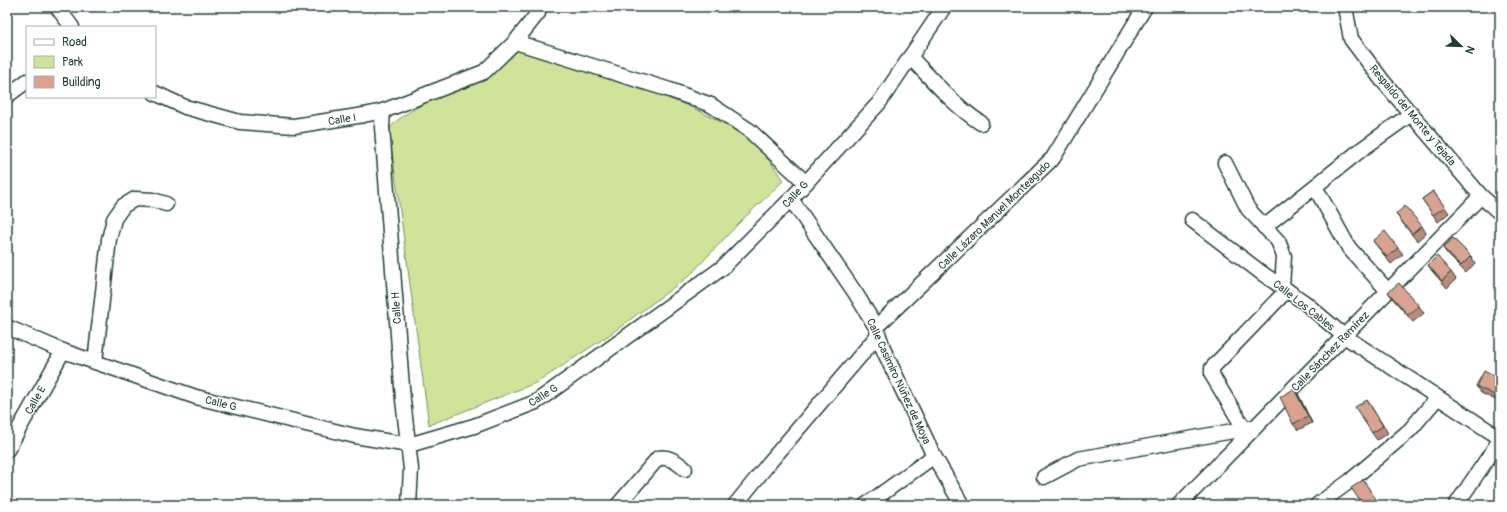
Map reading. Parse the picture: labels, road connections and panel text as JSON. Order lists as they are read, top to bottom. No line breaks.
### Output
{"streets":{"street":["Respaldo del Monte y Tejada","Calle I","Calle G","Calle Lázaro Manuel Monteagudo","Calle Los Cables","Calle H","Calle Sánchez Ramírez","Calle Casimiro Núñez de Moya","Calle E"]},"crossings":[["Respaldo del Monte y Tejada","Calle Sánchez Ramírez"],["Calle I","Calle H"],["Calle G","Calle H"],["Calle G","Calle Casimiro Núñez de Moya"],["Calle G","Calle E"],["Calle Lázaro Manuel Monteagudo","Calle Casimiro Núñez de Moya"],["Calle Los Cables","Calle Sánchez Ramírez"]],"legend":["Road","Park","Building"],"north":"bottom right"}
